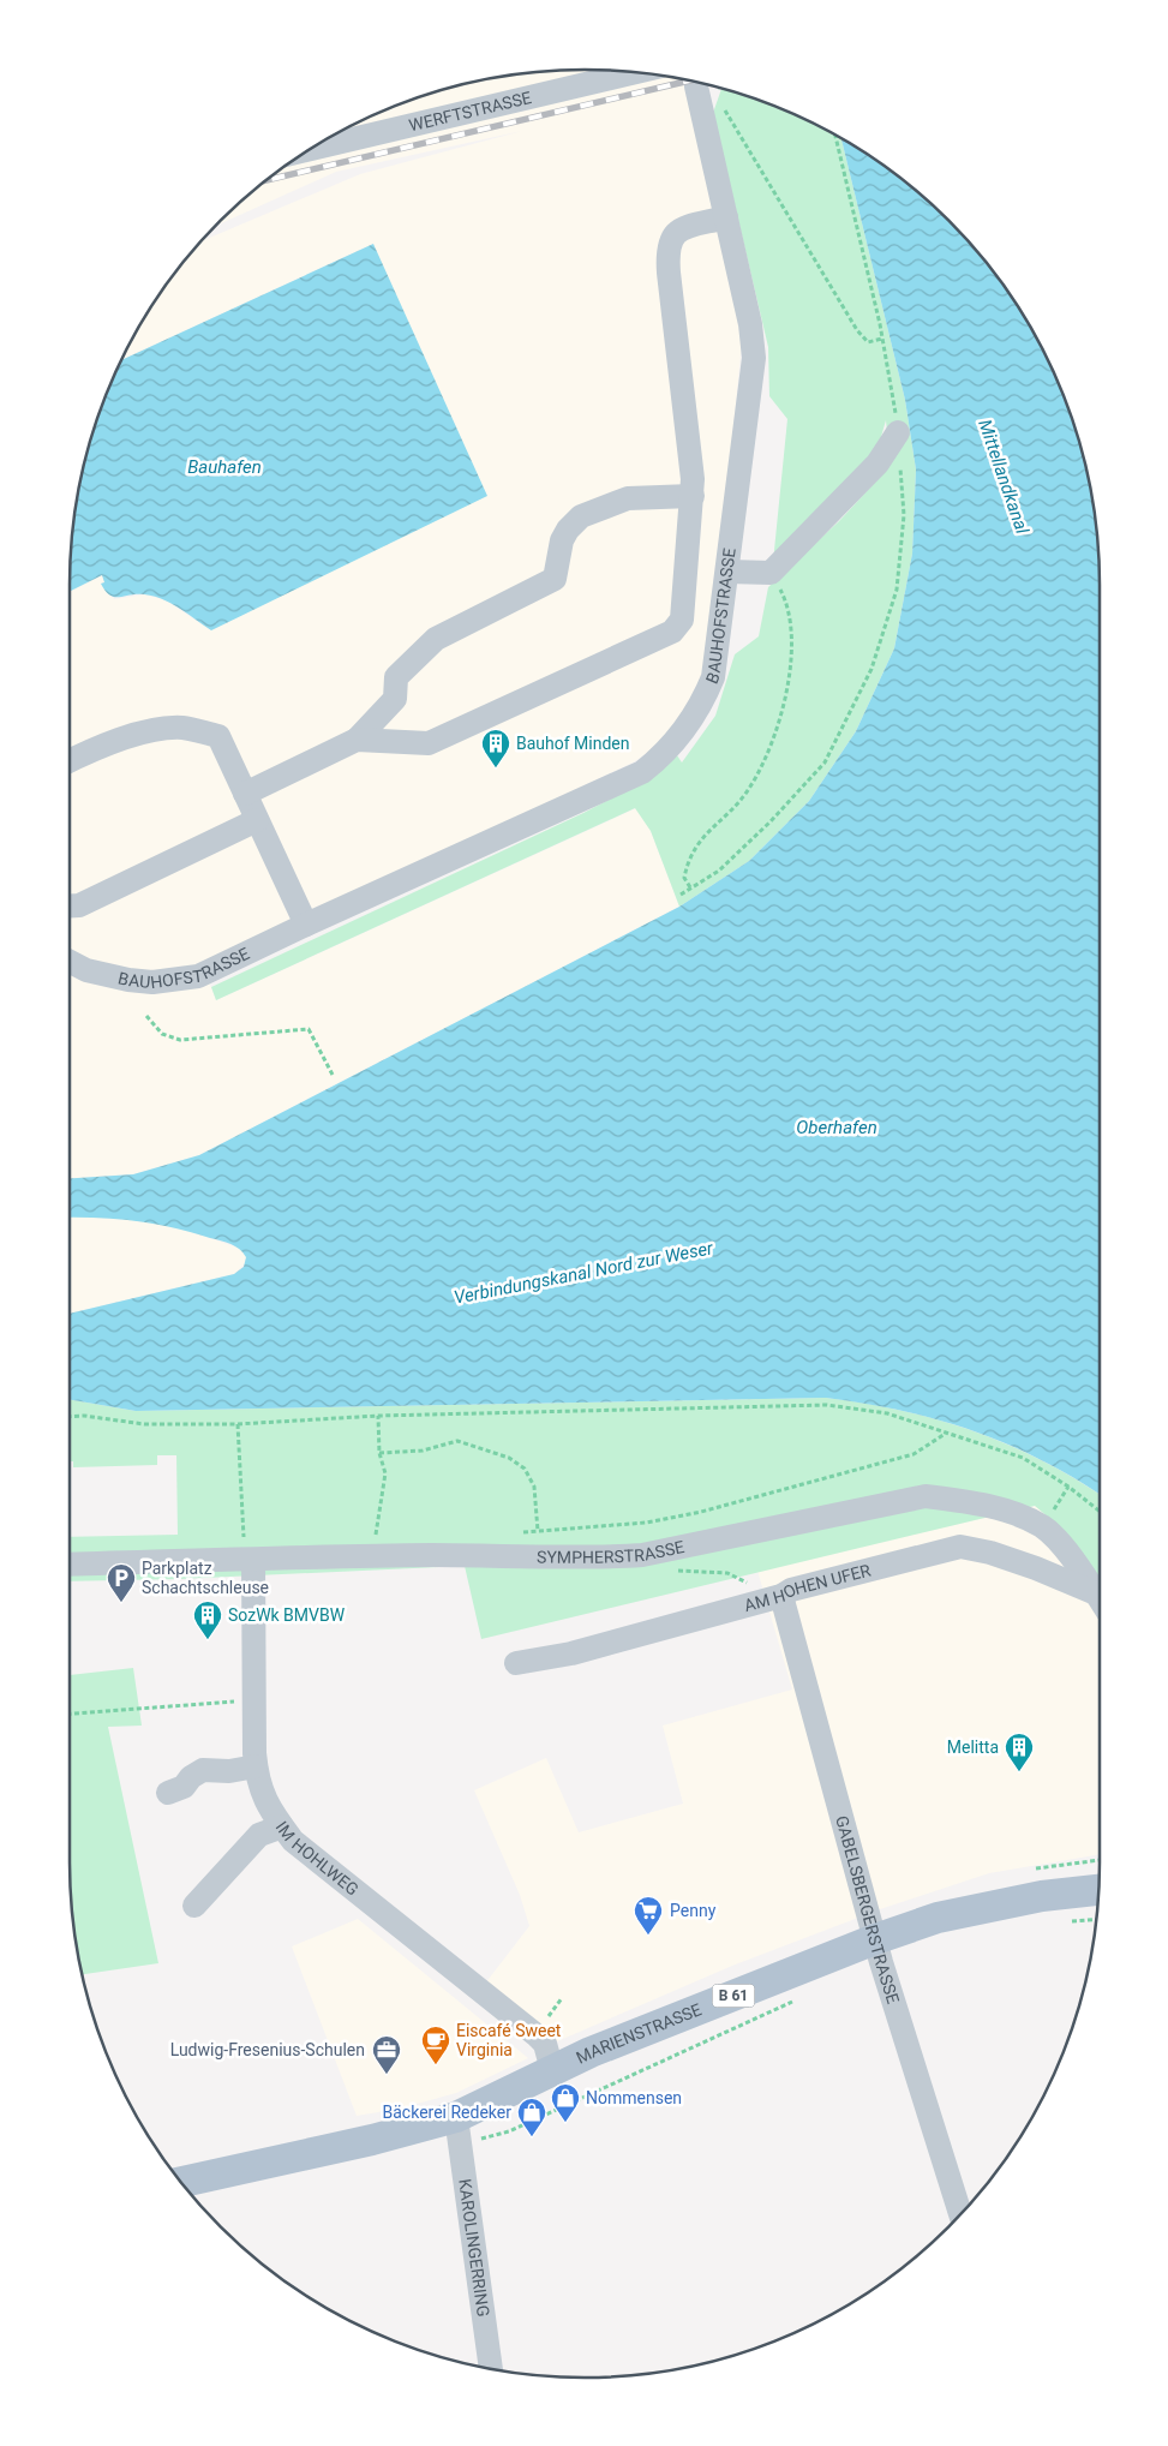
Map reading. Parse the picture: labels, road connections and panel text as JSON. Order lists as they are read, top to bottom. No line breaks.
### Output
{"streets":{"main road":["B 61","MARIENSTRASSE"],"street":["WERFTSTRASSE","BAUHOFSTRASSE","SYMPHERSTRASSE","AM HOHEN UFER","IM HOHLWEG","GABELSBERGERSTRASSE","KAROLINGERRING"]},"crossings":[["SYMPHERSTRASSE","AM HOHEN UFER"],["SYMPHERSTRASSE","IM HOHLWEG"],["AM HOHEN UFER","GABELSBERGERSTRASSE"],["IM HOHLWEG","MARIENSTRASSE"],["GABELSBERGERSTRASSE","MARIENSTRASSE"],["MARIENSTRASSE","KAROLINGERRING"]],"water":["Bauhafen","Mittellandkanal","Oberhafen","Verbindungskanal Nord zur Weser"],"places":{"building":["Bauhof Minden","SozWk BMVBW","Melitta"],"parking":["Parkplatz Schachtschleuse"],"supermarket":["Penny"],"cafe":["Eiscafé Sweet Virginia"],"office":["Ludwig-Fresenius-Schulen"],"shop":["Nommensen","Bäckerei Redeker"]}}
